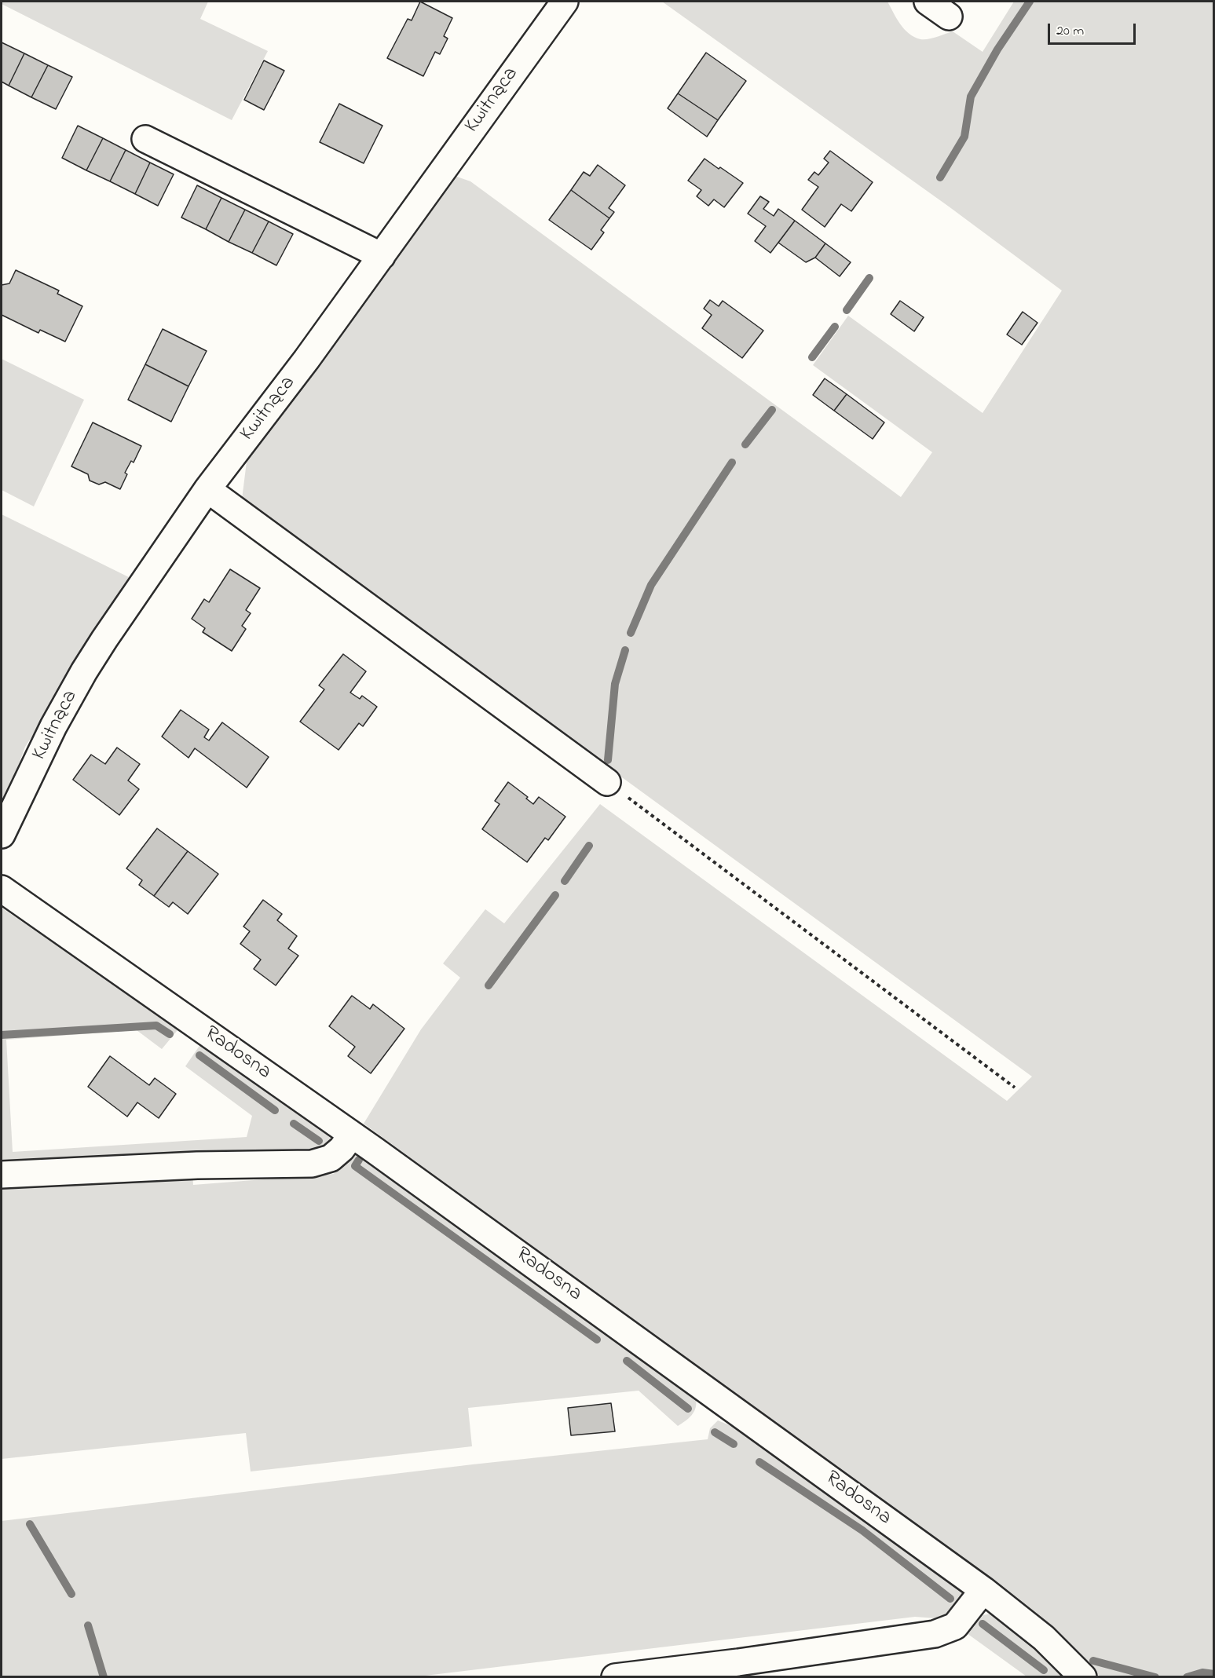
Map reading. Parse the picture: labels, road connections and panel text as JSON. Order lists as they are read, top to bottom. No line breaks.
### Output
{"streets":{"street":["Kwitnąca","Radosna"]},"scale_bar":"20 m"}
